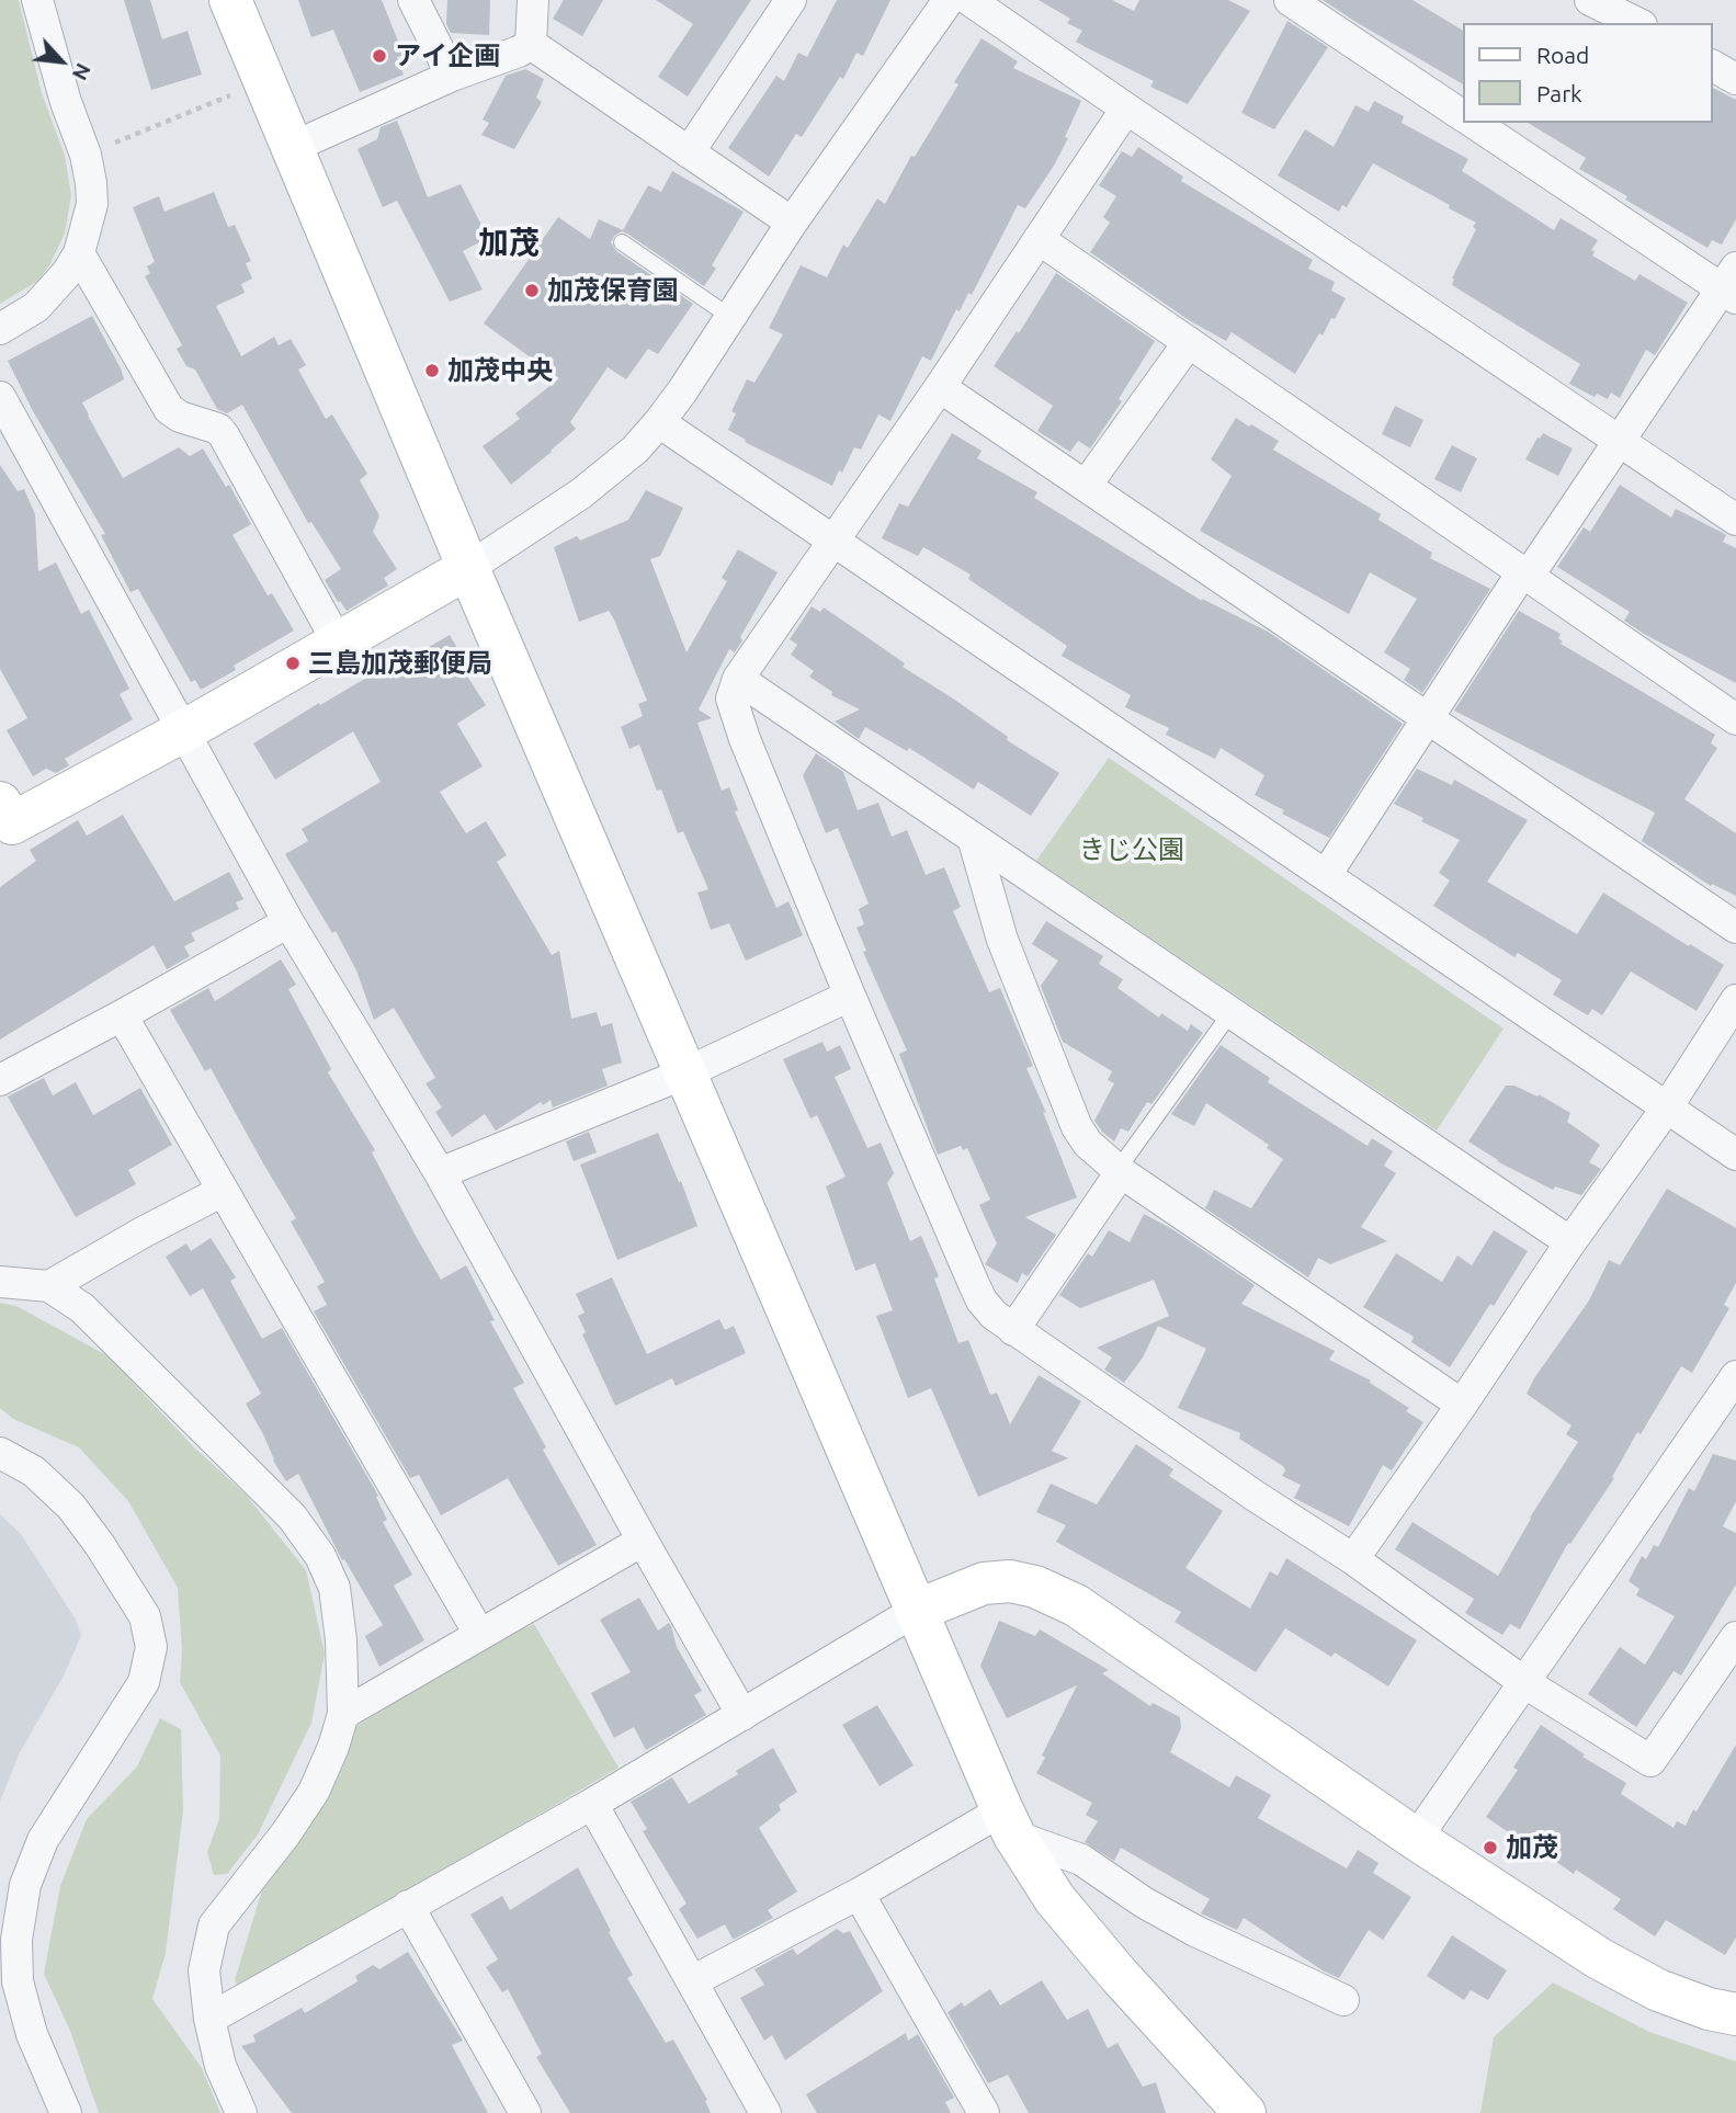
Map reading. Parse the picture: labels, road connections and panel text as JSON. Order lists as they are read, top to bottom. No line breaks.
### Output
{"districts":["加茂"],"parks":["きじ公園"],"places":["アイ企画","加茂保育園","加茂中央","三島加茂郵便局","加茂"],"legend":["Road","Park"],"north":"bottom right"}
